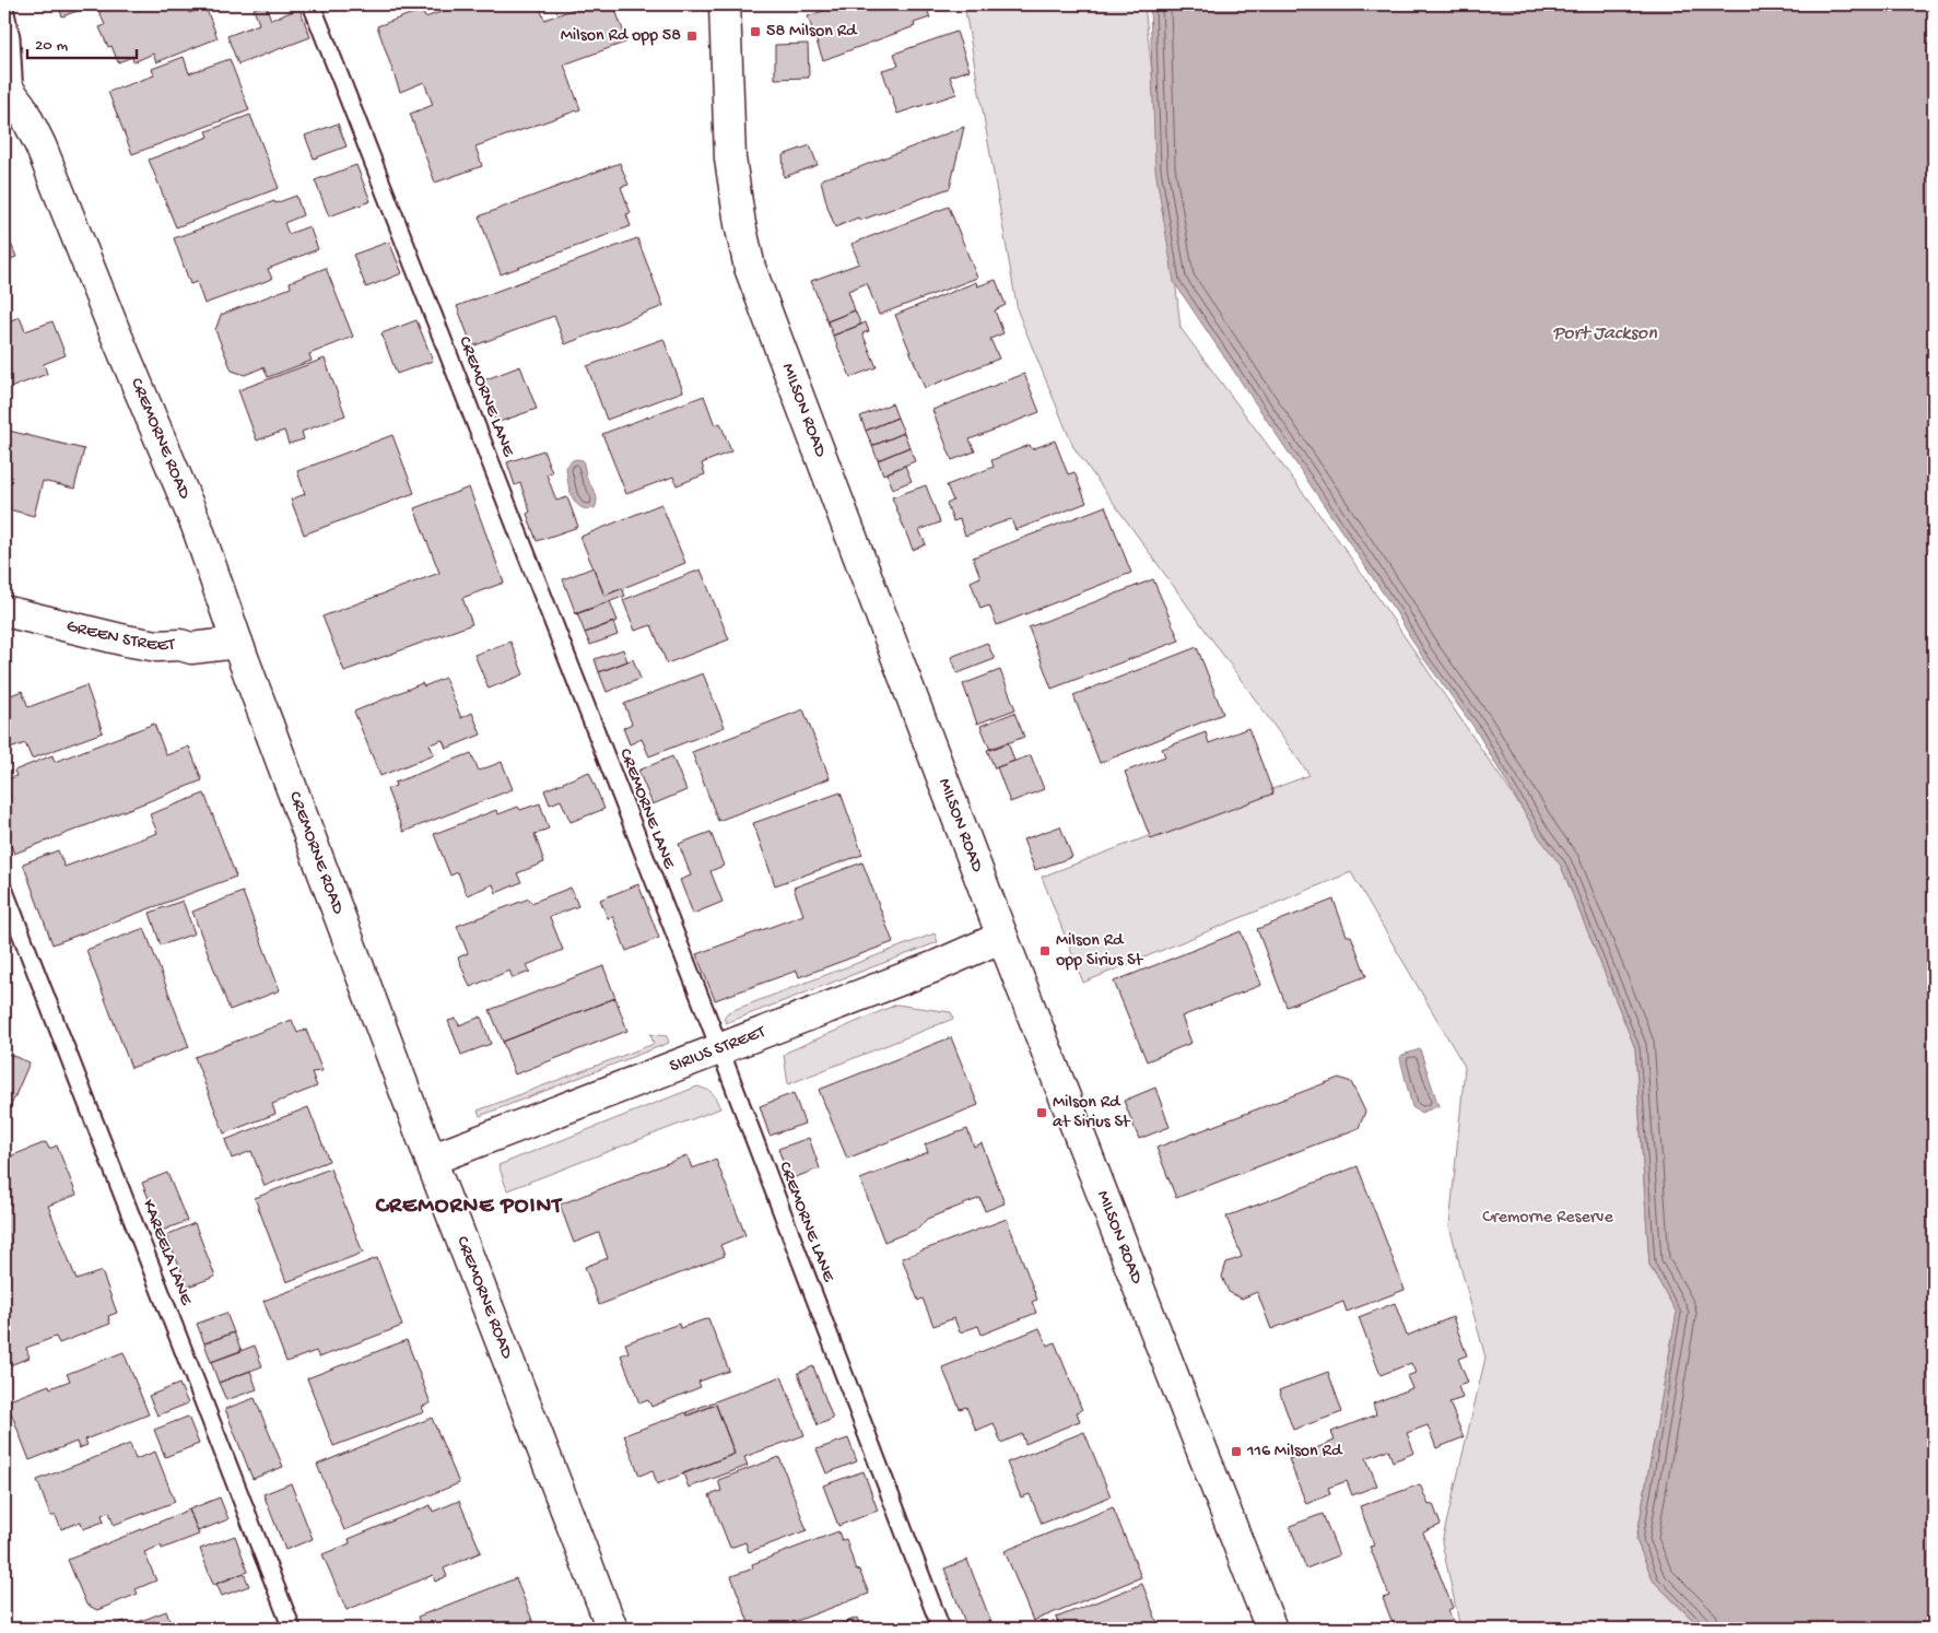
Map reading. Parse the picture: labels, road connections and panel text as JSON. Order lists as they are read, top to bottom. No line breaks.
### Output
{"streets":{"street":["MILSON ROAD","CREMORNE ROAD","GREEN STREET","SIRIUS STREET"],"lane":["CREMORNE LANE","KAREELA LANE"]},"crossings":[["CREMORNE LANE","SIRIUS STREET"],["MILSON ROAD","SIRIUS STREET"],["CREMORNE ROAD","GREEN STREET"],["CREMORNE ROAD","SIRIUS STREET"]],"districts":["CREMORNE POINT"],"water":["Port Jackson"],"parks":["Cremorne Reserve"],"places":{"transit":["58 Milson Rd","Milson Rd opp 58","Milson Rd opp Sirius St","Milson Rd at Sirius St","116 Milson Rd"]},"scale_bar":"20 m"}
